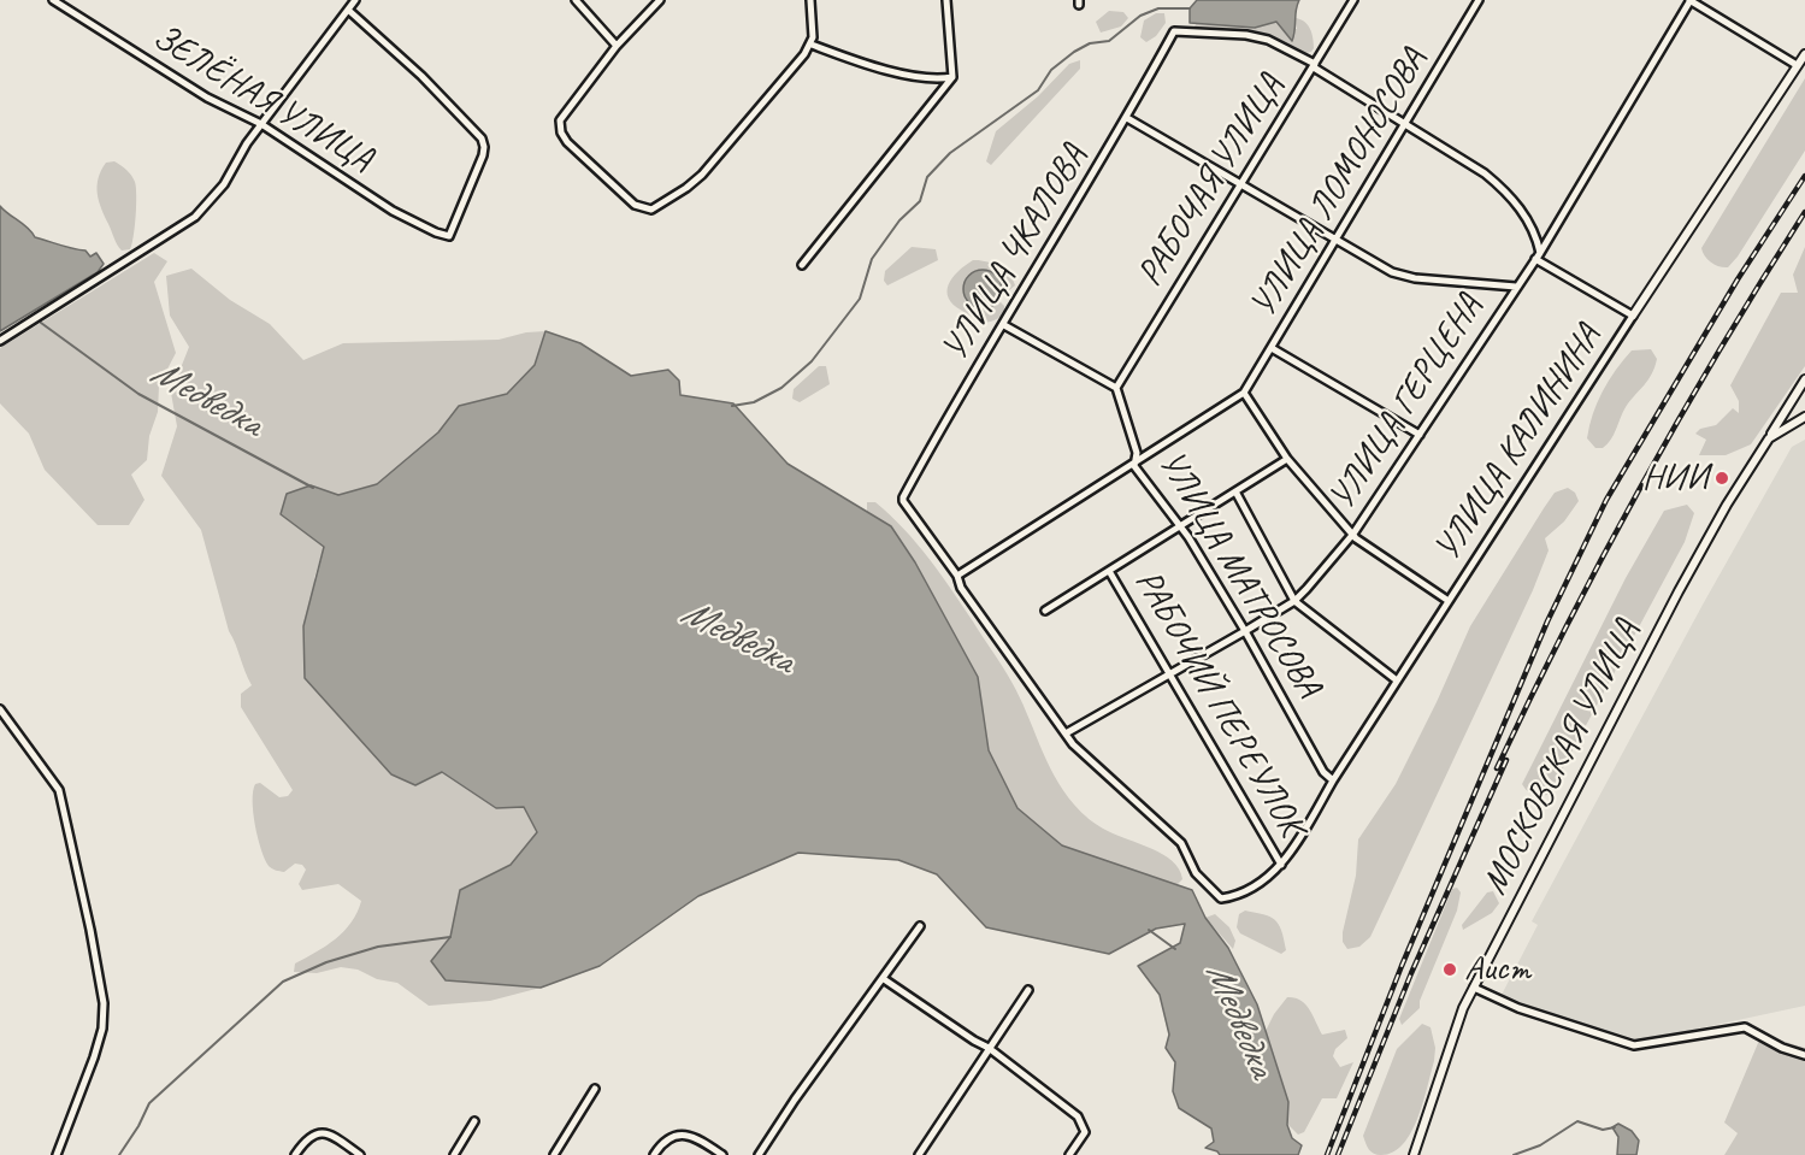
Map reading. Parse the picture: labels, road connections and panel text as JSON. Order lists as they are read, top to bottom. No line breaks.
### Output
{"streets":{"street":["ЗЕЛЁНАЯ УЛИЦА","РАБОЧАЯ УЛИЦА","УЛИЦА ЛОМОНОСОВА","УЛИЦА ЧКАЛОВА","УЛИЦА ГЕРЦЕНА","УЛИЦА КАЛИНИНА","УЛИЦА МАТРОСОВА","РАБОЧИЙ ПЕРЕУЛОК","МОСКОВСКАЯ УЛИЦА"]},"crossings":[["РАБОЧАЯ УЛИЦА","УЛИЦА ЧКАЛОВА"],["РАБОЧАЯ УЛИЦА","УЛИЦА МАТРОСОВА"],["УЛИЦА ГЕРЦЕНА","УЛИЦА МАТРОСОВА"],["УЛИЦА ГЕРЦЕНА","РАБОЧИЙ ПЕРЕУЛОК"],["УЛИЦА КАЛИНИНА","УЛИЦА МАТРОСОВА"],["УЛИЦА КАЛИНИНА","РАБОЧИЙ ПЕРЕУЛОК"]],"water":["Медведка"],"places":["НИИ","Аист"]}
